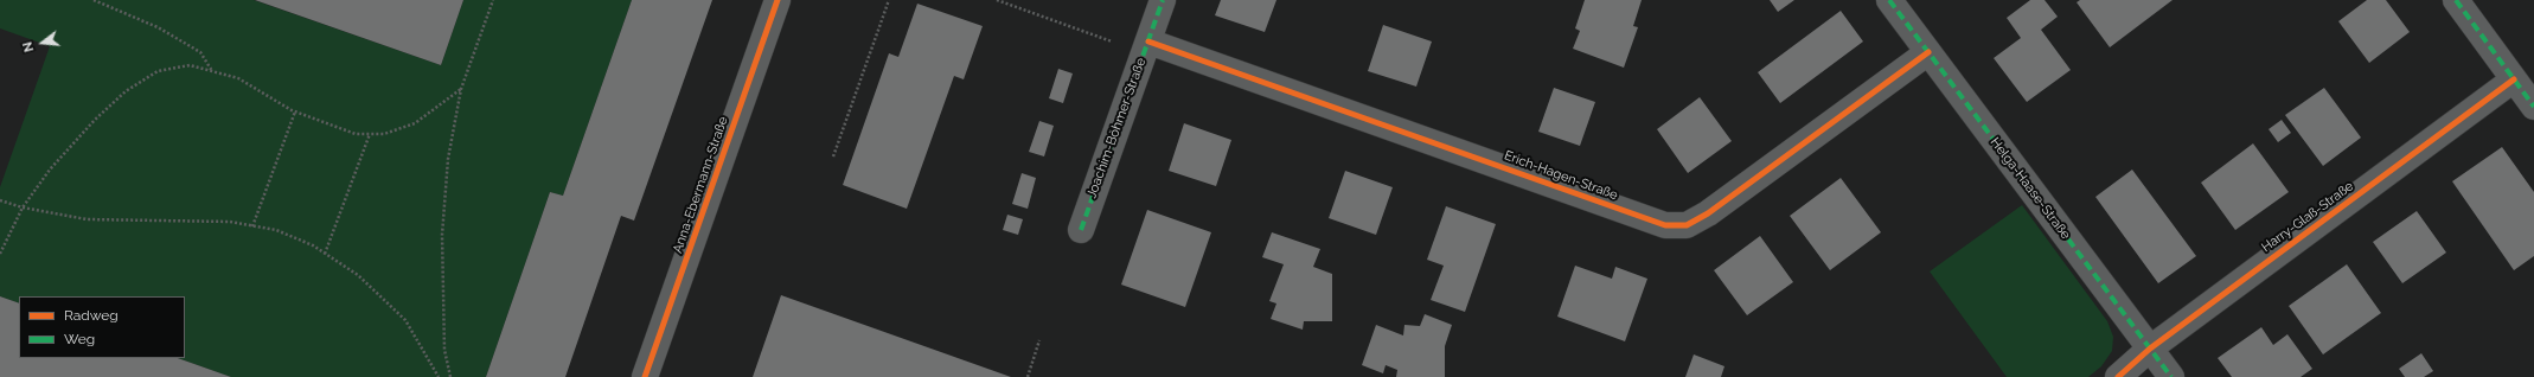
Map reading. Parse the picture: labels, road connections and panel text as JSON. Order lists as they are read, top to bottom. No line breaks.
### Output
{"streets":{"street":["Joachim-Böhmer-Straße","Erich-Hagen-Straße","Anna-Ebermann-Straße","Helga-Haase-Straße","Harry-Glaß-Straße"]},"crossings":[["Joachim-Böhmer-Straße","Erich-Hagen-Straße"],["Erich-Hagen-Straße","Helga-Haase-Straße"],["Helga-Haase-Straße","Harry-Glaß-Straße"]],"legend":["Radweg","Weg"],"north":"left"}
